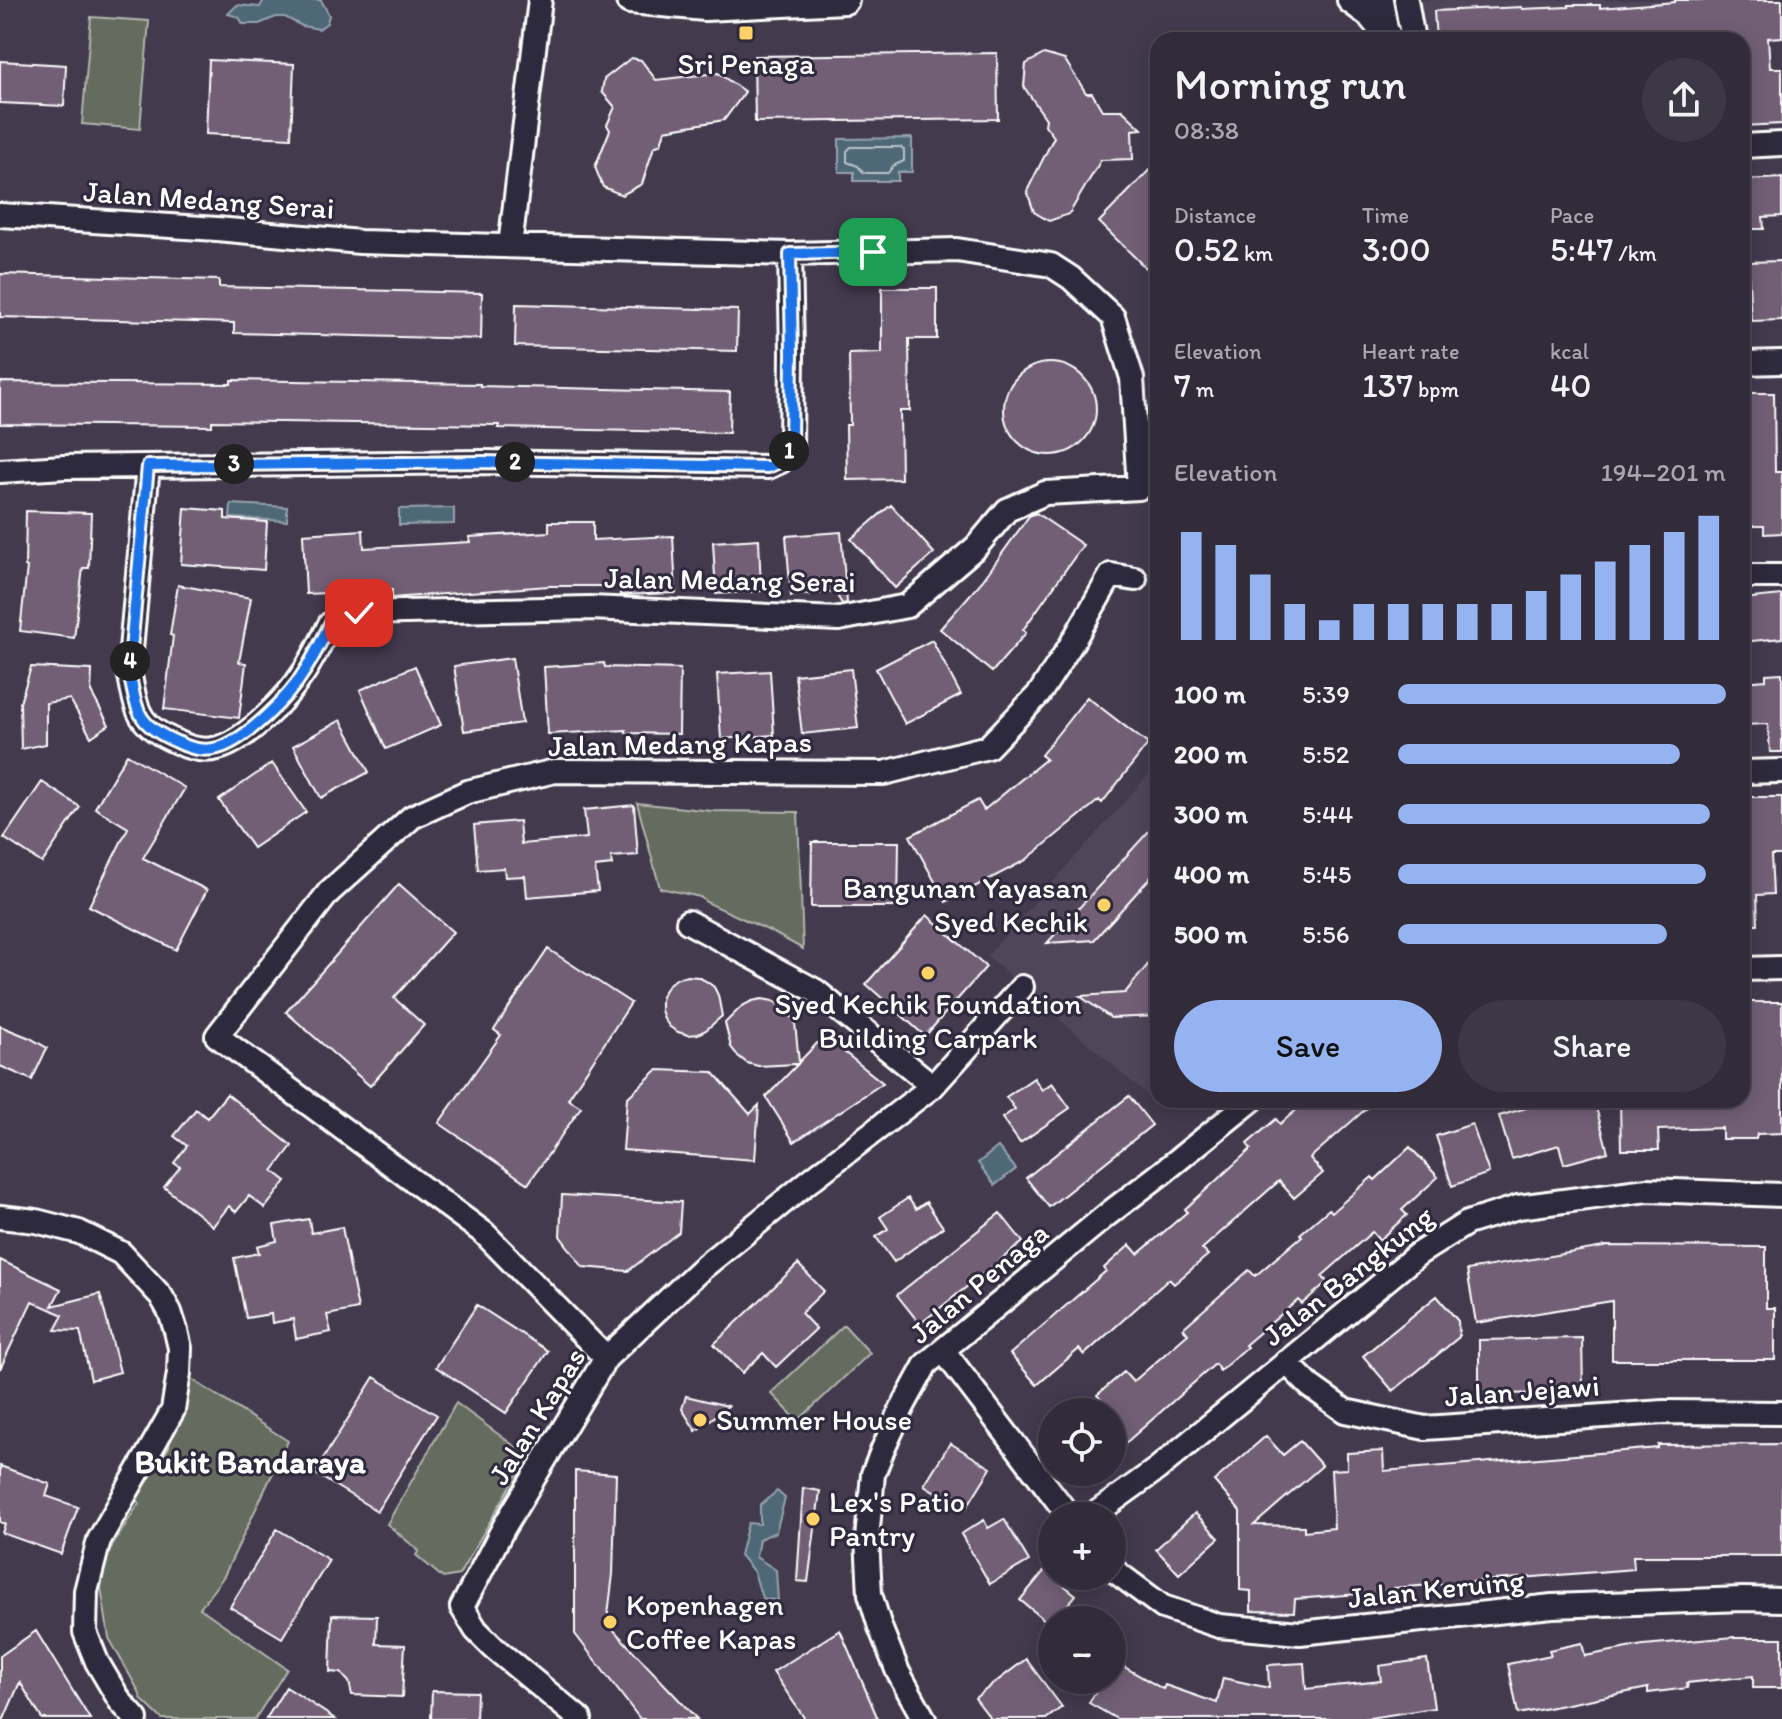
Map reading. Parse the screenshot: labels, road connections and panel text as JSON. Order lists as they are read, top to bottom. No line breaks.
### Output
{"streets":{"street":["Jalan Medang Serai","Jalan Medang Kapas","Jalan Bangkung","Jalan Penaga","Jalan Jejawi","Jalan Kapas","Jalan Keruing"]},"crossings":[["Jalan Medang Kapas","Jalan Kapas"],["Jalan Bangkung","Jalan Jejawi"]],"districts":["Bukit Bandaraya"],"places":{"transit":["Sri Penaga"],"other":["Bangunan Yayasan Syed Kechik","Syed Kechik Foundation Building Carpark","Summer House","Lex's Patio Pantry","Kopenhagen Coffee Kapas"]},"page":{"heading":["Morning run","08:38"],"stats":[["Distance","0.52 km"],["Time","3:00"],["Pace","5:47 /km"],["Elevation","7 m"],["Heart rate","137 bpm"],["kcal","40"]],"pins":["1","2","3","4"],"chart":["Elevation","194–201 m"],"list":[{"name":"100 m","note":"5:39"},{"name":"200 m","note":"5:52"},{"name":"300 m","note":"5:44"},{"name":"400 m","note":"5:45"},{"name":"500 m","note":"5:56"}],"buttons":["Save","Share"],"map_buttons":["+","−"]}}
